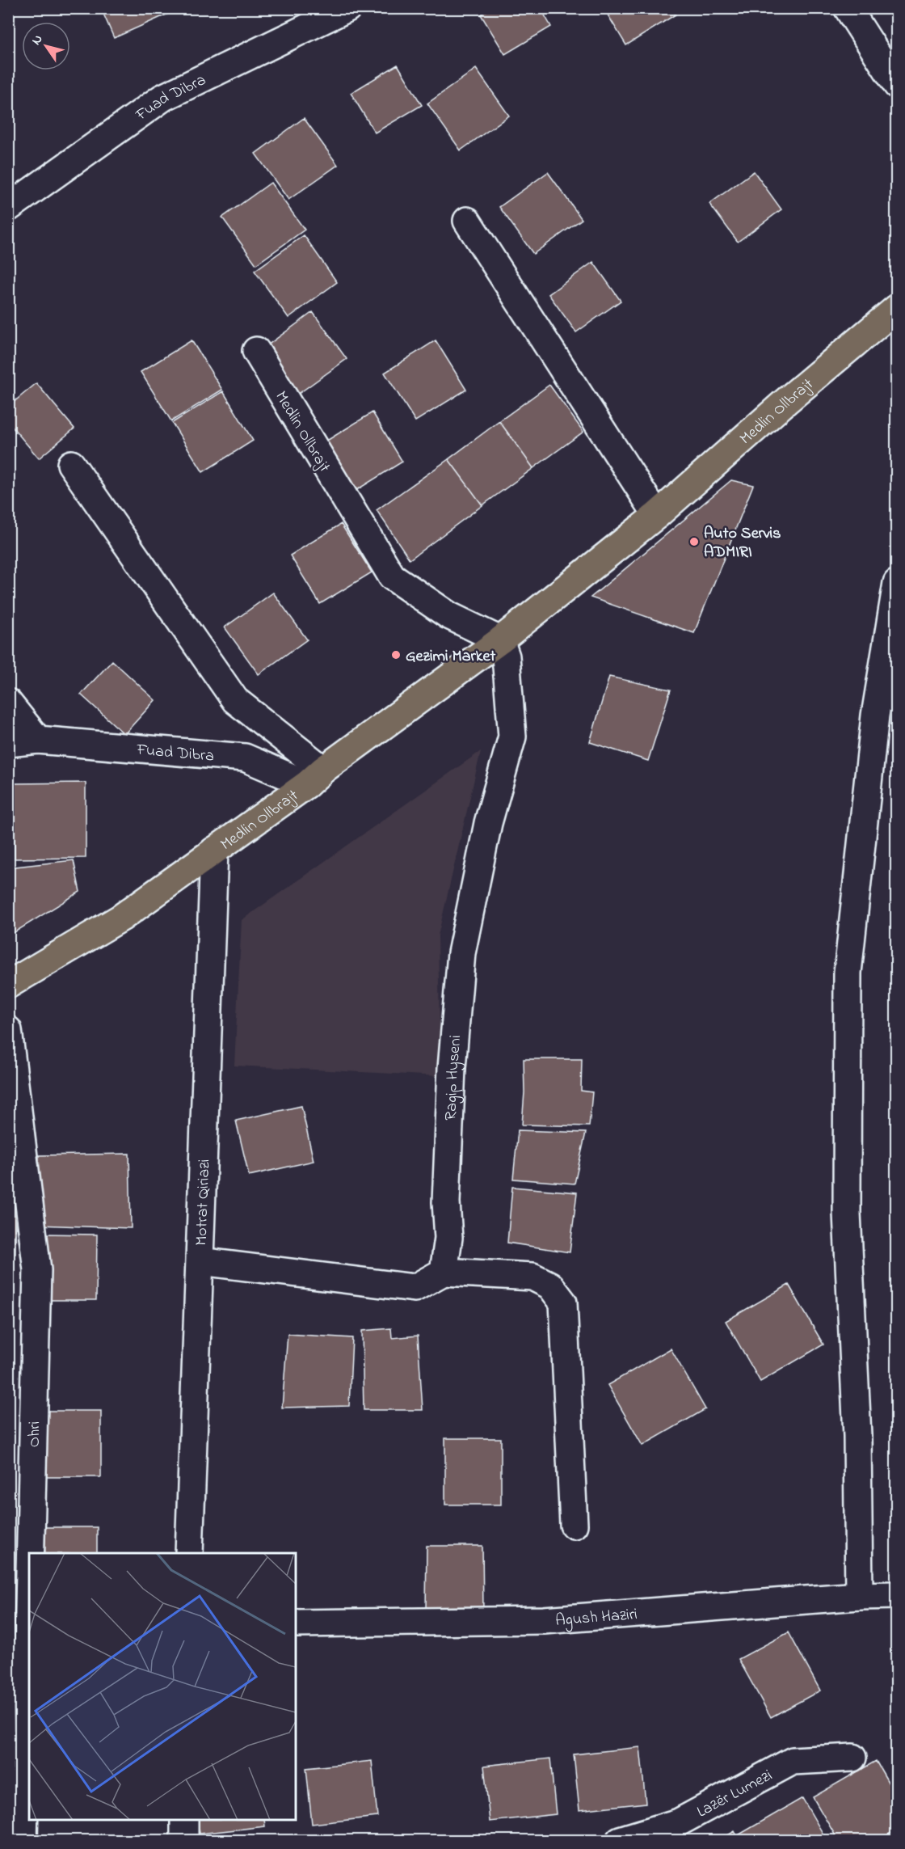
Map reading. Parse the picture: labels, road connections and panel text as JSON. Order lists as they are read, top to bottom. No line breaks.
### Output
{"streets":{"main road":["Medlin Ollbrajt"],"street":["Fuad Dibra","Ragip Hyseni","Motrat Qiriazi","Ohri","Agush Haziri","Lazër Lumezi"]},"crossings":[["Fuad Dibra","Medlin Ollbrajt"],["Medlin Ollbrajt","Ragip Hyseni"],["Medlin Ollbrajt","Motrat Qiriazi"]],"places":["Auto Servis ADMIRI","Gezimi Market"],"north":"top left"}
